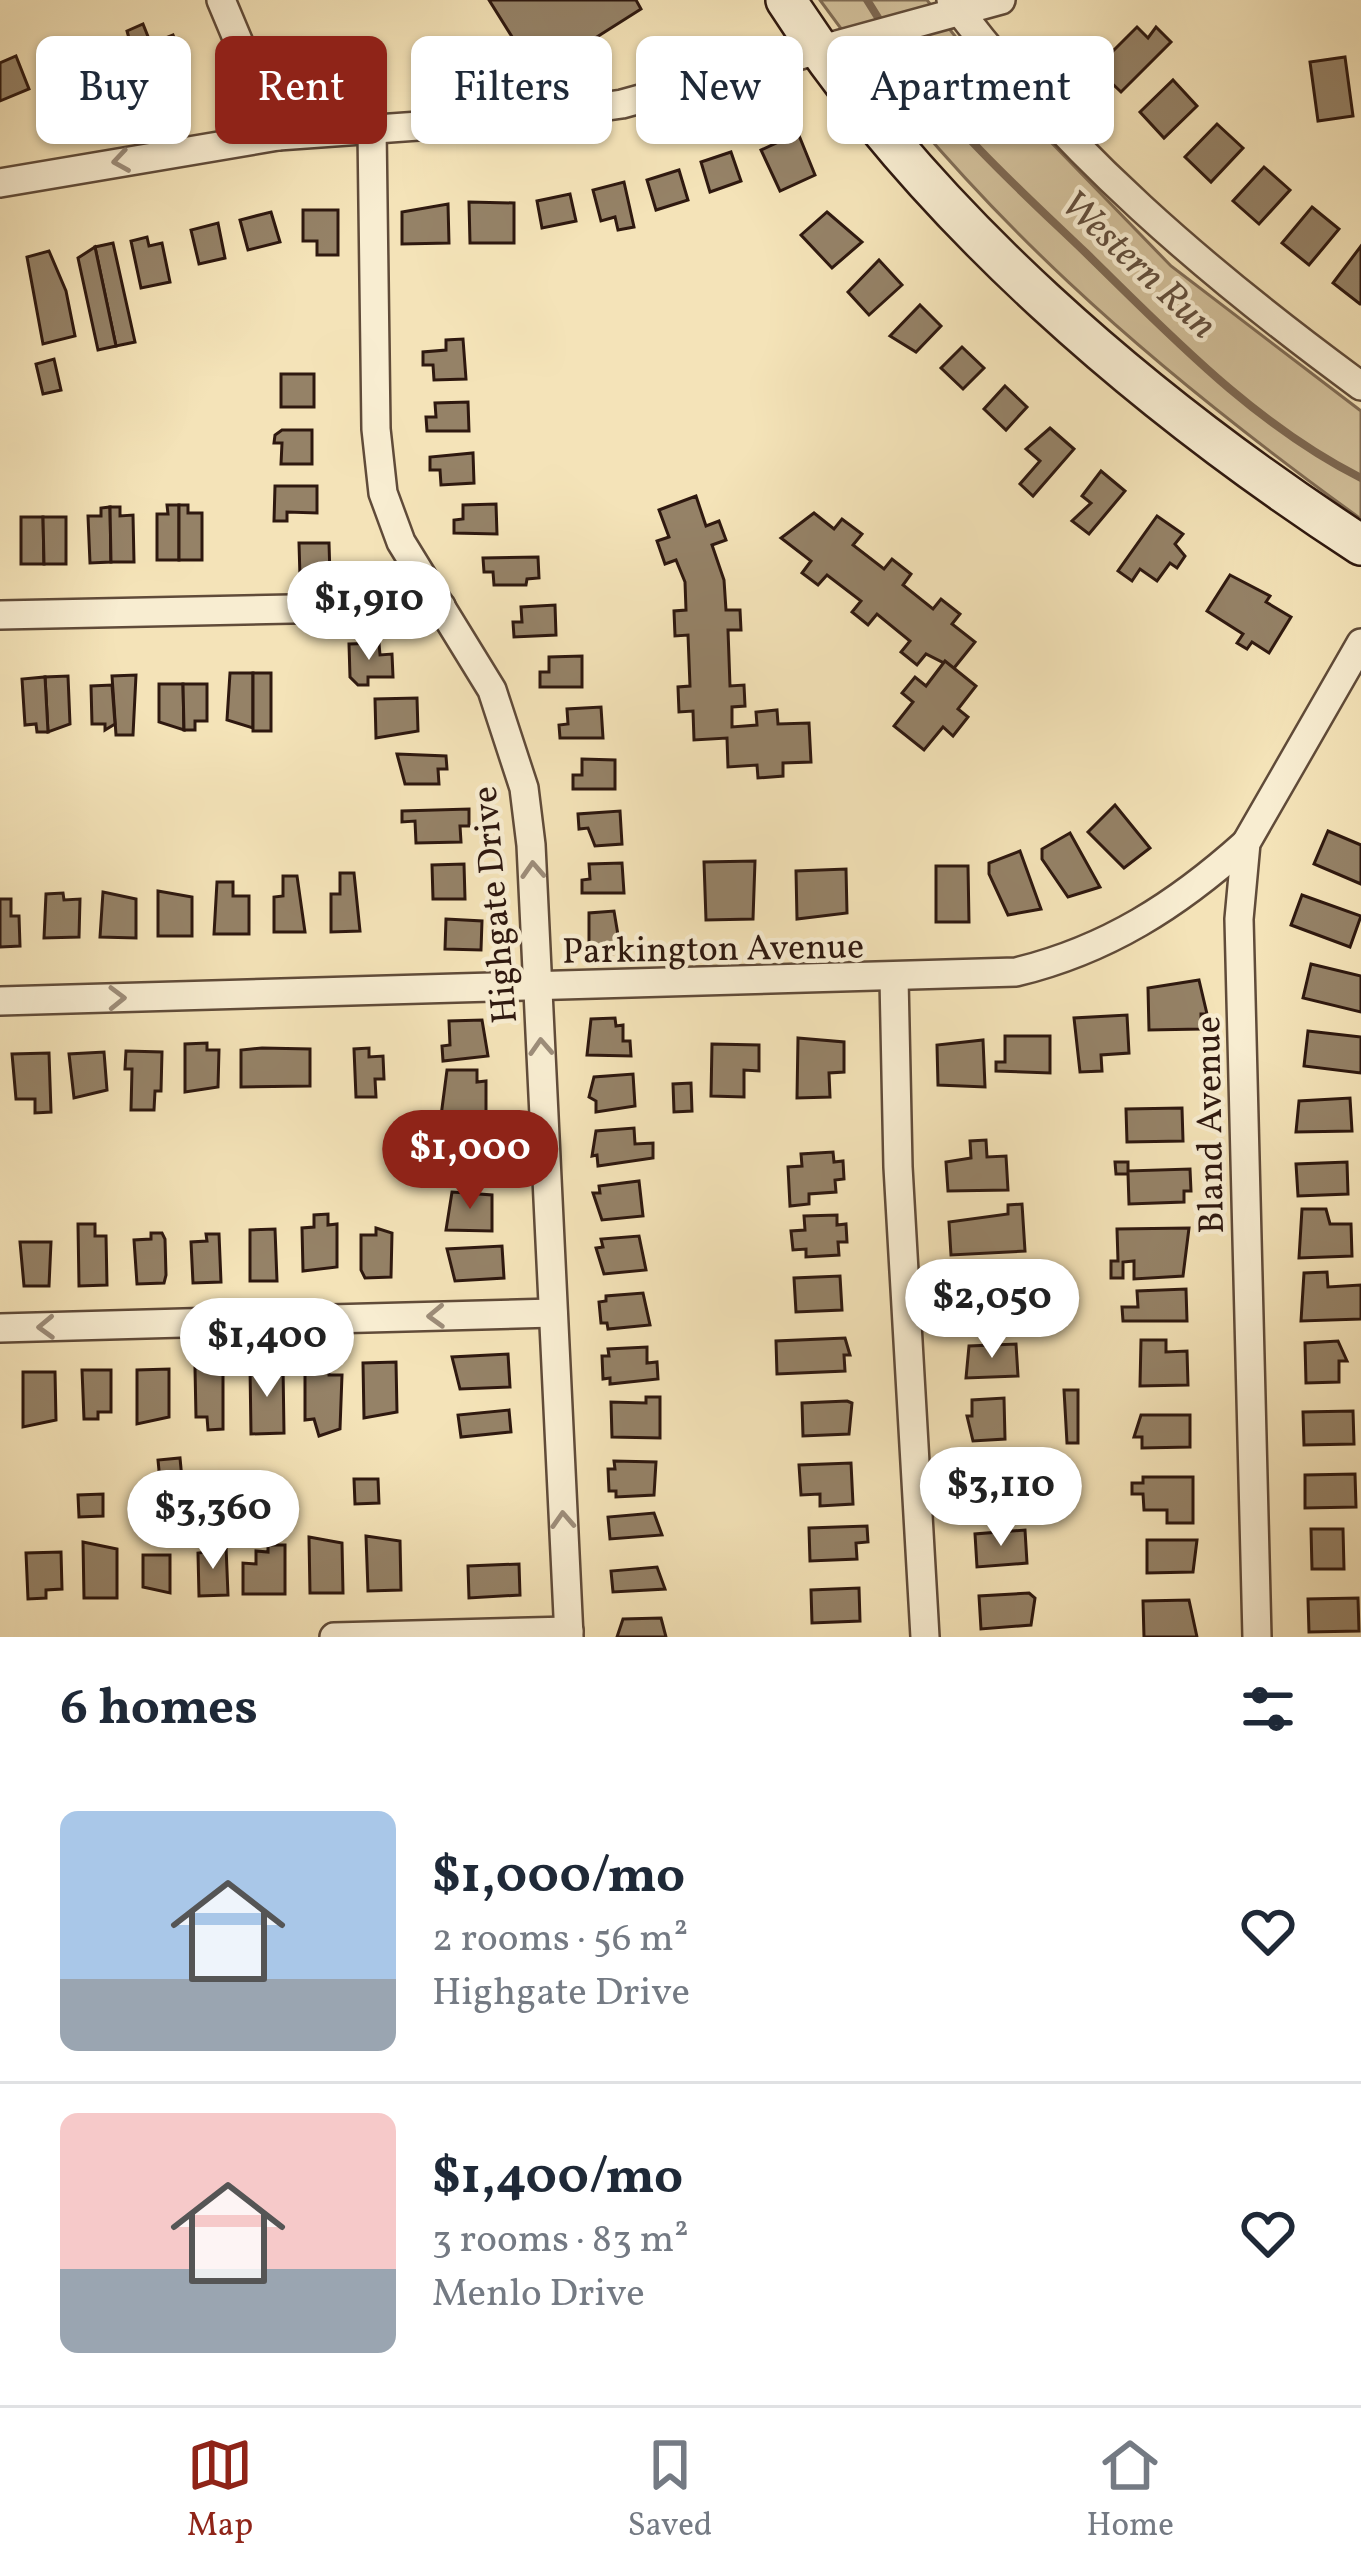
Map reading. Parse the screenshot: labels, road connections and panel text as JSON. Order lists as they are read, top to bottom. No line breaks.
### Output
{"streets":{"street":["Highgate Drive","Parkington Avenue","Bland Avenue"]},"crossings":[["Highgate Drive","Parkington Avenue"],["Parkington Avenue","Bland Avenue"]],"one_way":["Highgate Drive","Parkington Avenue"],"water":["Western Run"],"page":{"chip":["Buy","Rent","Filters","New","Apartment"],"price":["$1,910","$1,000","$2,050","$1,400","$3,110","$3,360"],"heading":"6 homes","list":[{"name":"$1,000/mo","note":"2 rooms · 56 m² · Highgate Drive"},{"name":"$1,400/mo","note":"3 rooms · 83 m² · Menlo Drive"}],"tabs":["Map","Saved","Home"]}}
